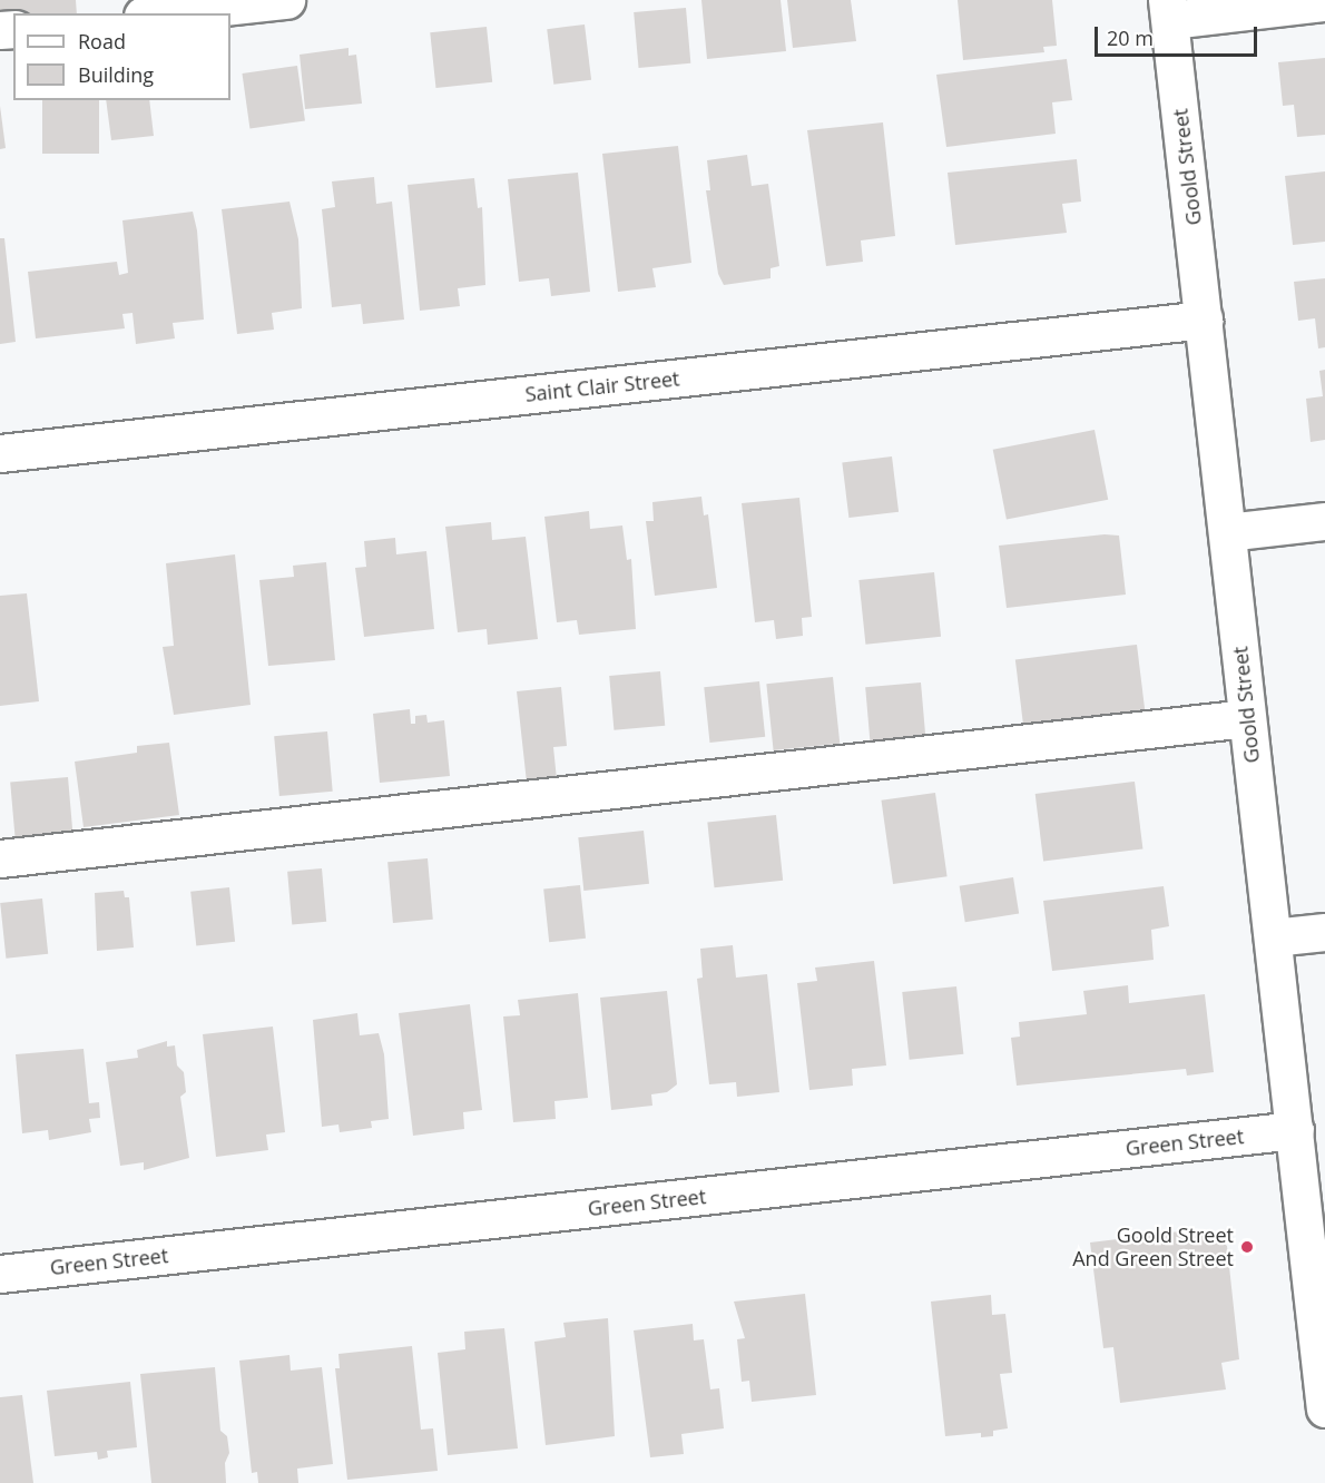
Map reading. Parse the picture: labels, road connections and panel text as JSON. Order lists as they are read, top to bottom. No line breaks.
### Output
{"streets":{"street":["Goold Street","Saint Clair Street","Green Street"]},"crossings":[["Goold Street","Saint Clair Street"],["Goold Street","Green Street"]],"places":["Goold Street And Green Street"],"legend":["Road","Building"],"scale_bar":"20 m"}
